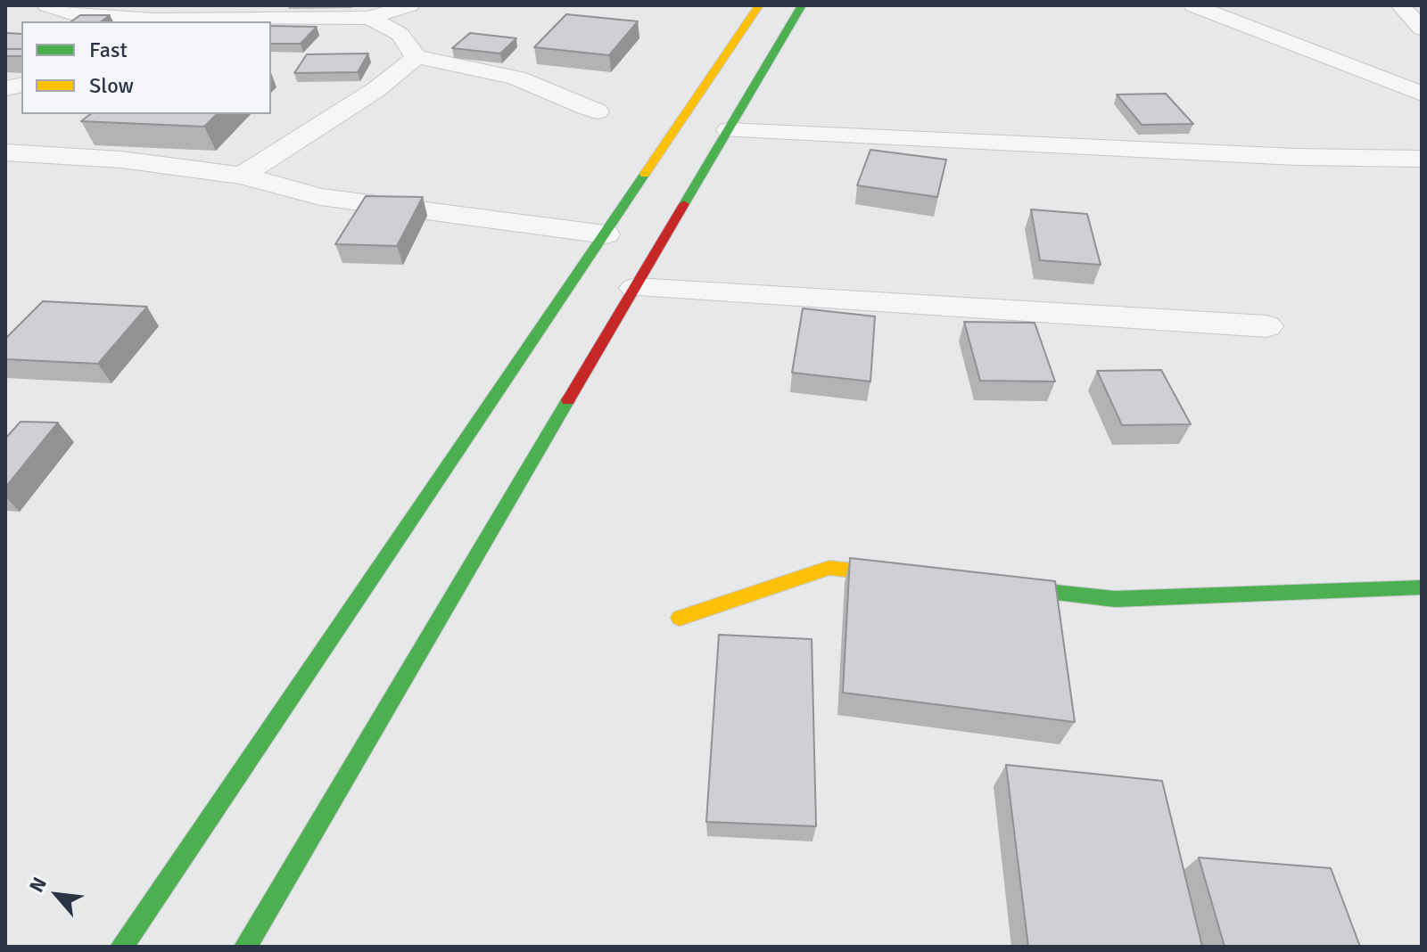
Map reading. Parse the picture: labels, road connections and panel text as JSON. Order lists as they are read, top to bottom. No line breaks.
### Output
{"legend":["Fast","Slow"],"north":"top left"}
